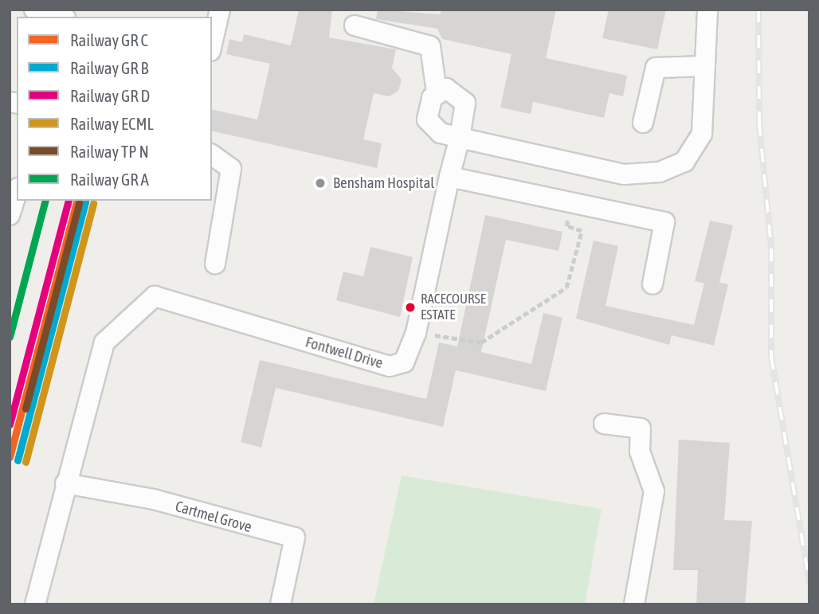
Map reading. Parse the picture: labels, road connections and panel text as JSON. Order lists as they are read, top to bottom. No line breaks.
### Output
{"streets":{"street":["Fontwell Drive","Cartmel Grove"]},"crossings":[["Fontwell Drive","Cartmel Grove"]],"places":["Bensham Hospital","RACECOURSE ESTATE"],"lines":["rail line ECML"],"legend":["Railway GR C","Railway GR B","Railway GR D","Railway ECML","Railway TP N","Railway GR A"]}
